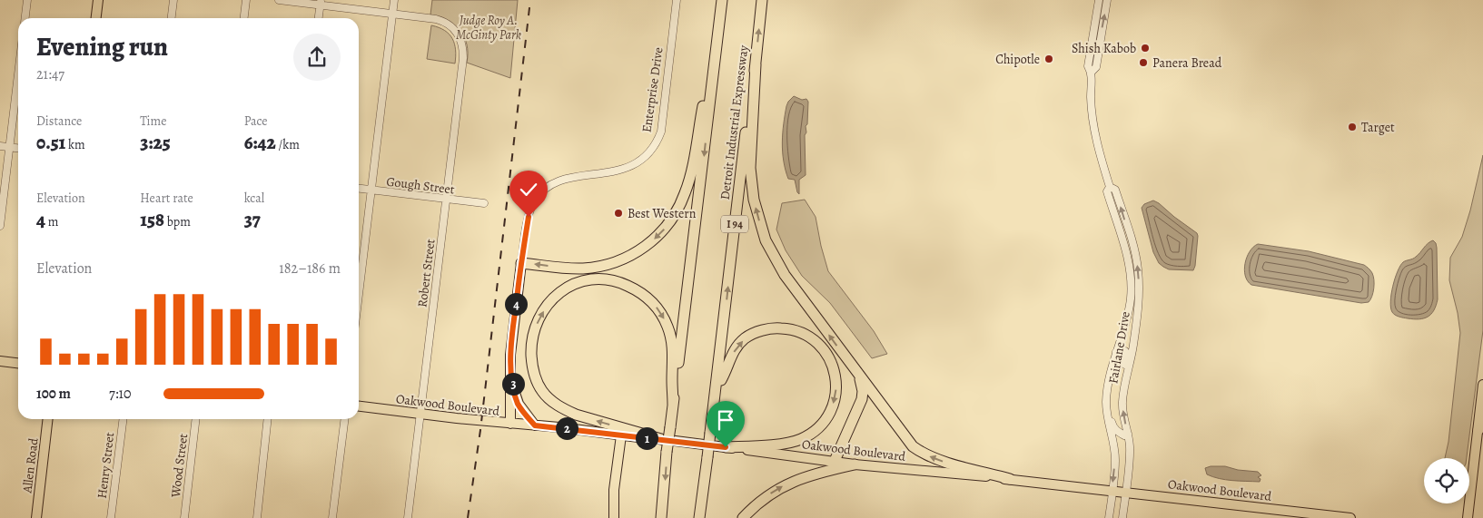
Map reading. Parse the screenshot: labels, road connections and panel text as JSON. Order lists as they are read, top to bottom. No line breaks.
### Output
{"streets":{"highway":["Detroit Industrial Expressway","I 94"],"main road":["Enterprise Drive","Oakwood Boulevard","Allen Road"],"street":["Gough Street","Robert Street","Fairlane Drive","Henry Street","Wood Street"]},"crossings":[["Enterprise Drive","Oakwood Boulevard"],["Gough Street","Robert Street"],["Robert Street","Oakwood Boulevard"],["Fairlane Drive","Oakwood Boulevard"]],"parks":["Judge Roy A. McGinty Park"],"places":["Shish Kabob","Chipotle","Panera Bread","Target","Best Western"],"page":{"heading":["Evening run","21:47"],"stats":[["Distance","0.51 km"],["Time","3:25"],["Pace","6:42 /km"],["Elevation","4 m"],["Heart rate","158 bpm"],["kcal","37"]],"chart":["Elevation","182–186 m"],"pins":["4","3","2","1"],"list":[{"name":"100 m","note":"7:10"}]}}
